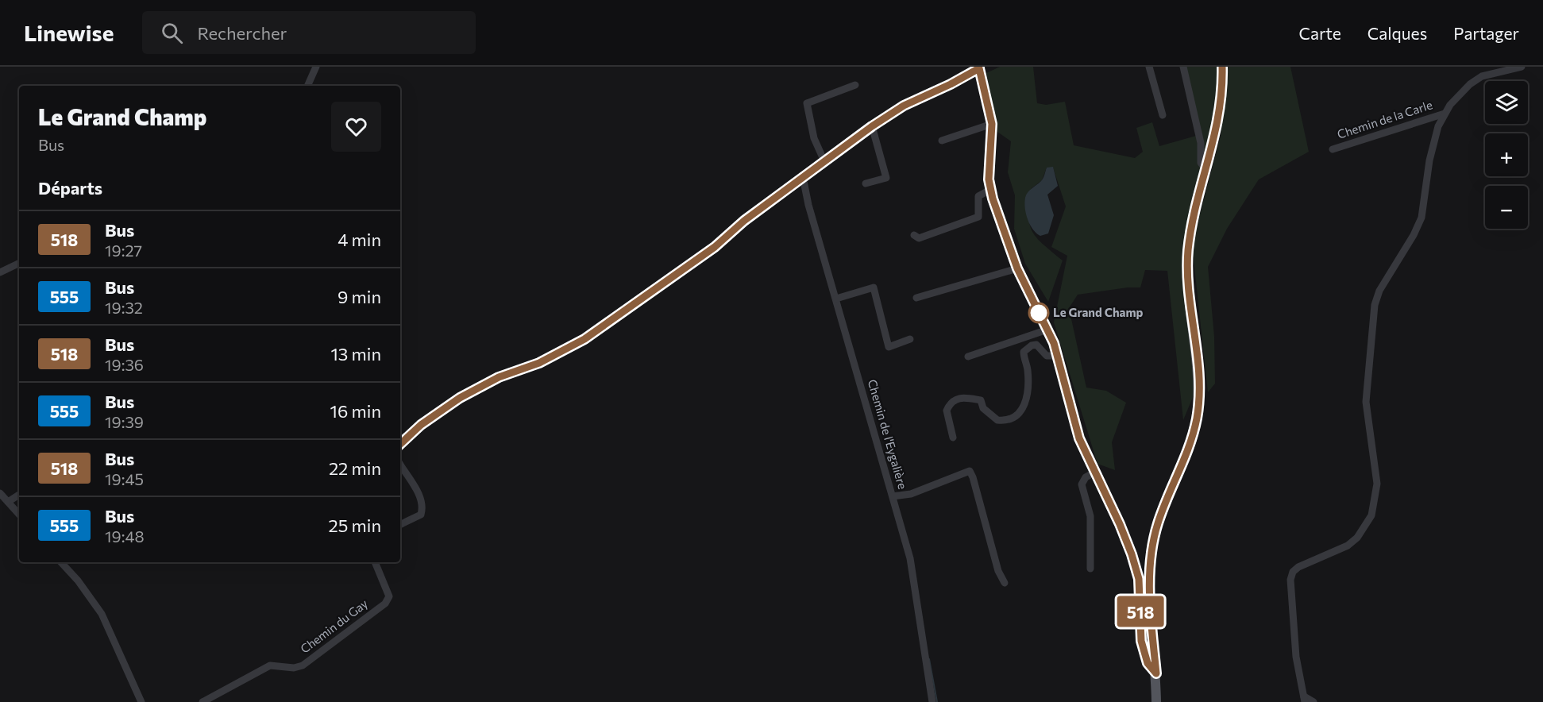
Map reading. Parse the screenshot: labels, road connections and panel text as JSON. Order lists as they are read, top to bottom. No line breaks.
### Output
{"streets":{"street":["Chemin de la Carle","Chemin de l'Eygalière","Chemin du Gay"]},"places":["Le Grand Champ"],"lines":["bus line 518"],"page":{"header":"Linewise","search":"Rechercher","nav":["Carte","Calques","Partager"],"on_map":"518","map_buttons":["+","−"],"heading":[["Le Grand Champ","Bus"],"Départs"],"list":[{"mark":"518","name":"Bus","note":"19:27","value":"4 min"},{"mark":"555","name":"Bus","note":"19:32","value":"9 min"},{"mark":"518","name":"Bus","note":"19:36","value":"13 min"},{"mark":"555","name":"Bus","note":"19:39","value":"16 min"},{"mark":"518","name":"Bus","note":"19:45","value":"22 min"},{"mark":"555","name":"Bus","note":"19:48","value":"25 min"}]}}
